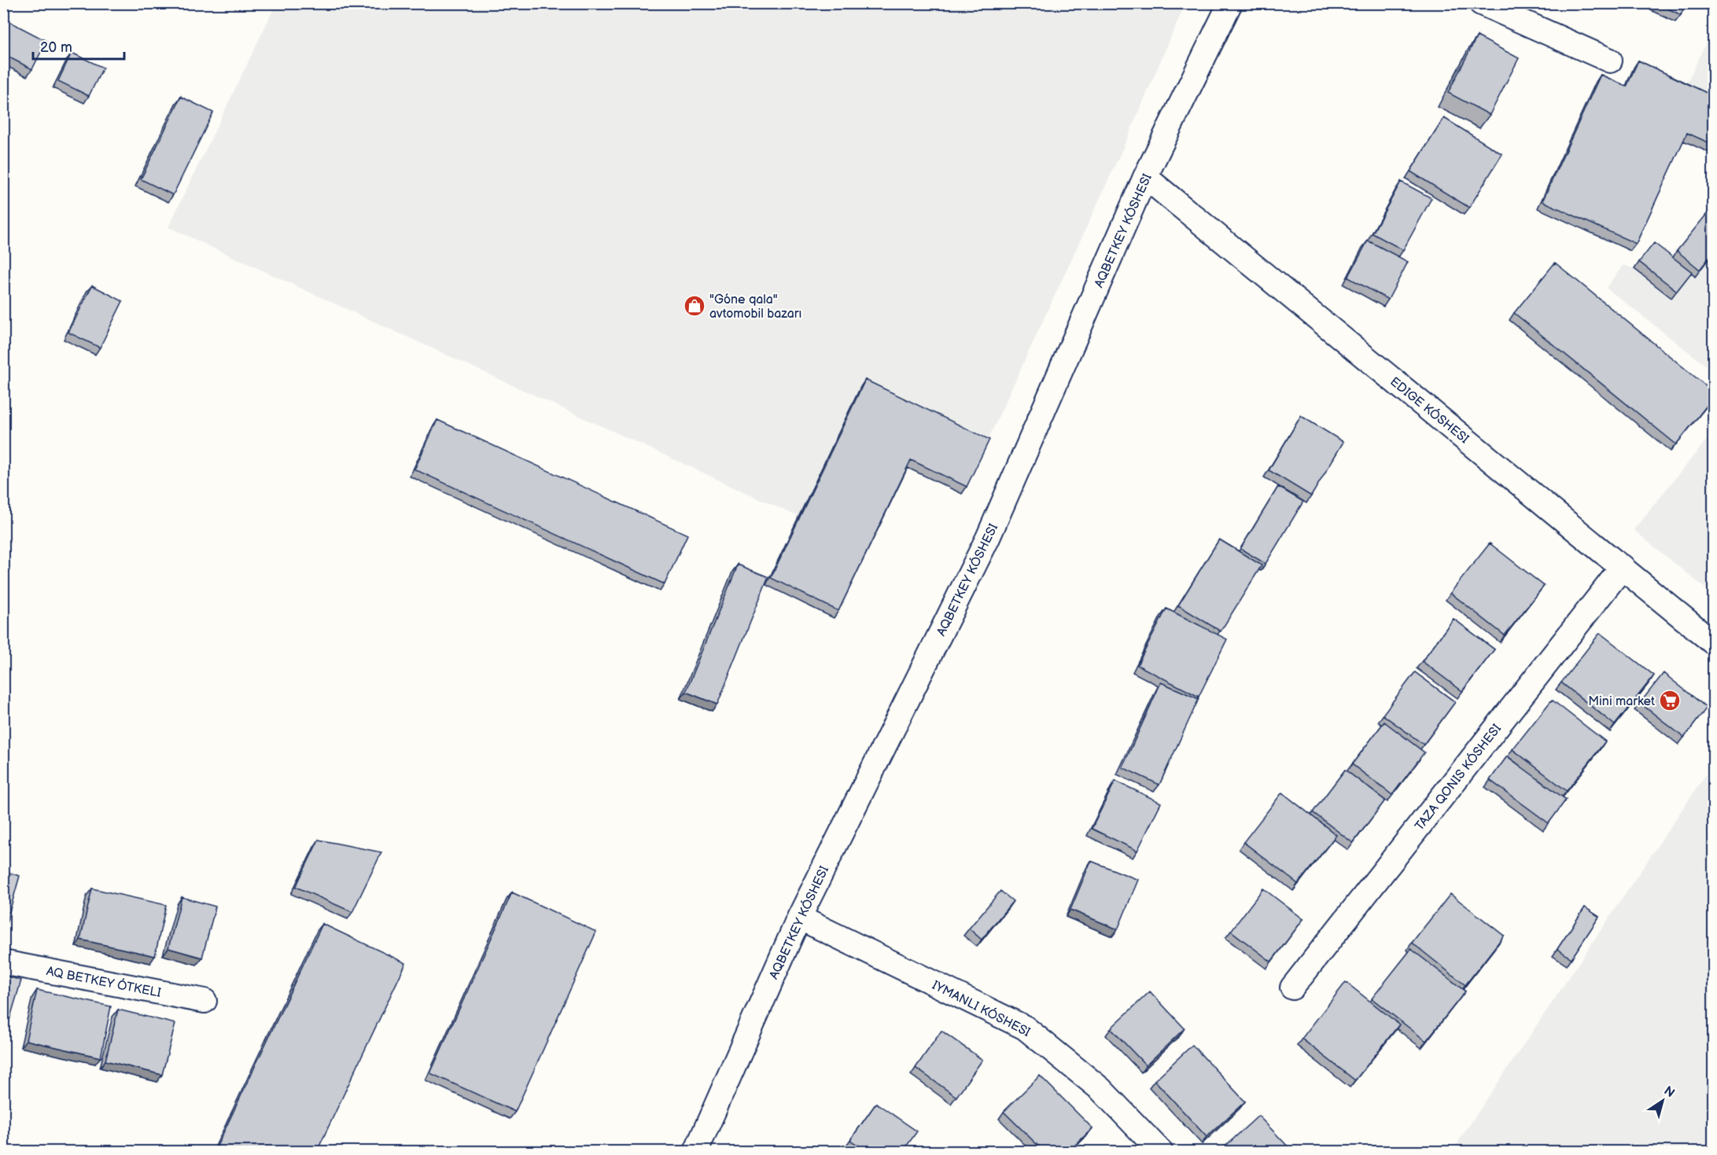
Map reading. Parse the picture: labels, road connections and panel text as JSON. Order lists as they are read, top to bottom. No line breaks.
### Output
{"streets":{"street":["AQBETKEY KÓSHESI","EDIGE KÓSHESI","AQ BETKEY ÓTKELI"]},"crossings":[["AQBETKEY KÓSHESI","EDIGE KÓSHESI"]],"places":{"shop":["\"Góne qala\" avtomobil bazarı"],"supermarket":["Mini market"]},"scale_bar":"20 m","north":"top right"}
